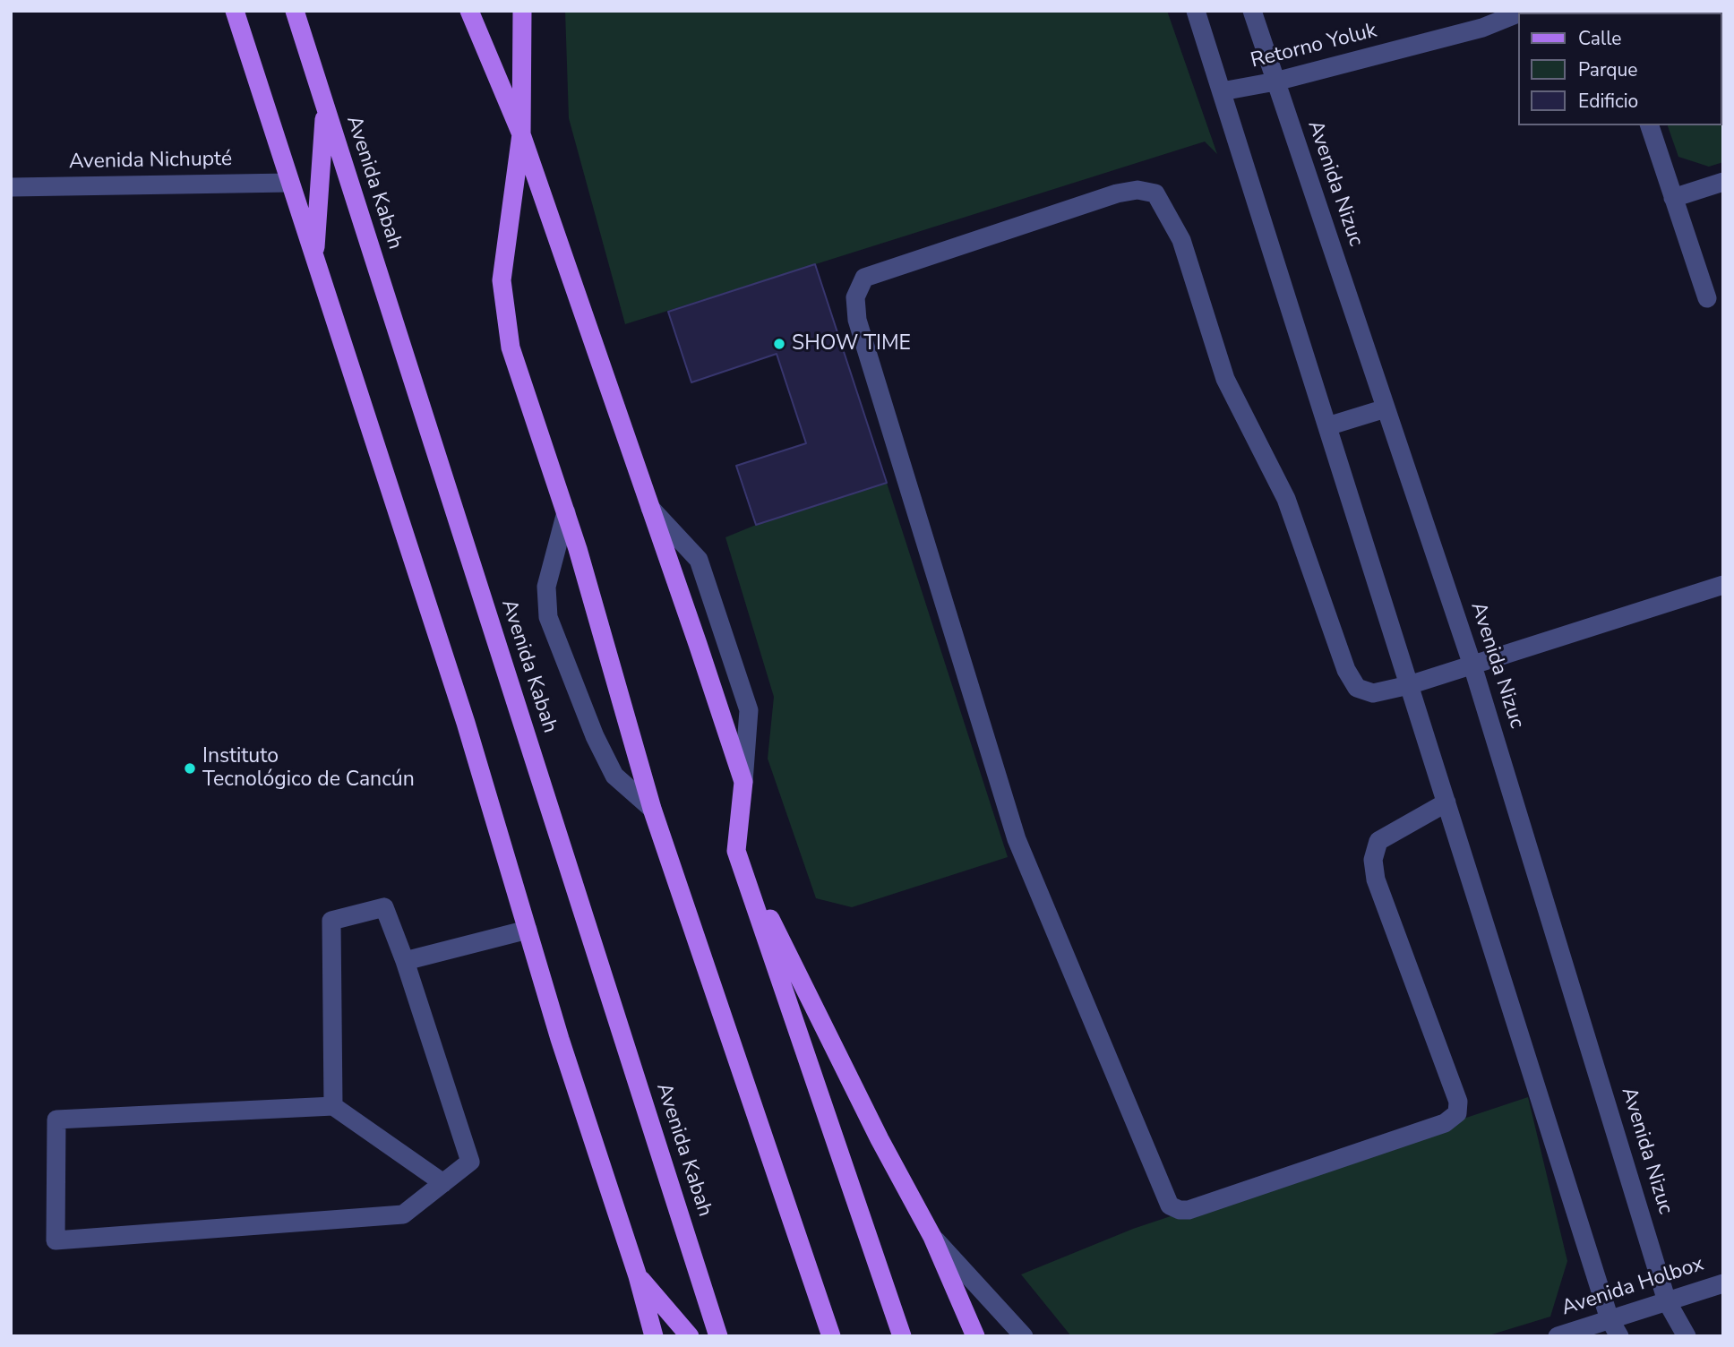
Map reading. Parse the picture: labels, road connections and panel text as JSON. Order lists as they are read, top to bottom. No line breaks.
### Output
{"streets":{"main road":["Avenida Kabah"],"street":["Retorno Yoluk","Avenida Nichupté","Avenida Nizuc","Avenida Holbox"]},"crossings":[["Retorno Yoluk","Avenida Nizuc"],["Avenida Nizuc","Avenida Holbox"]],"places":["SHOW TIME","Instituto Tecnológico de Cancún"],"legend":["Calle","Parque","Edificio"]}
